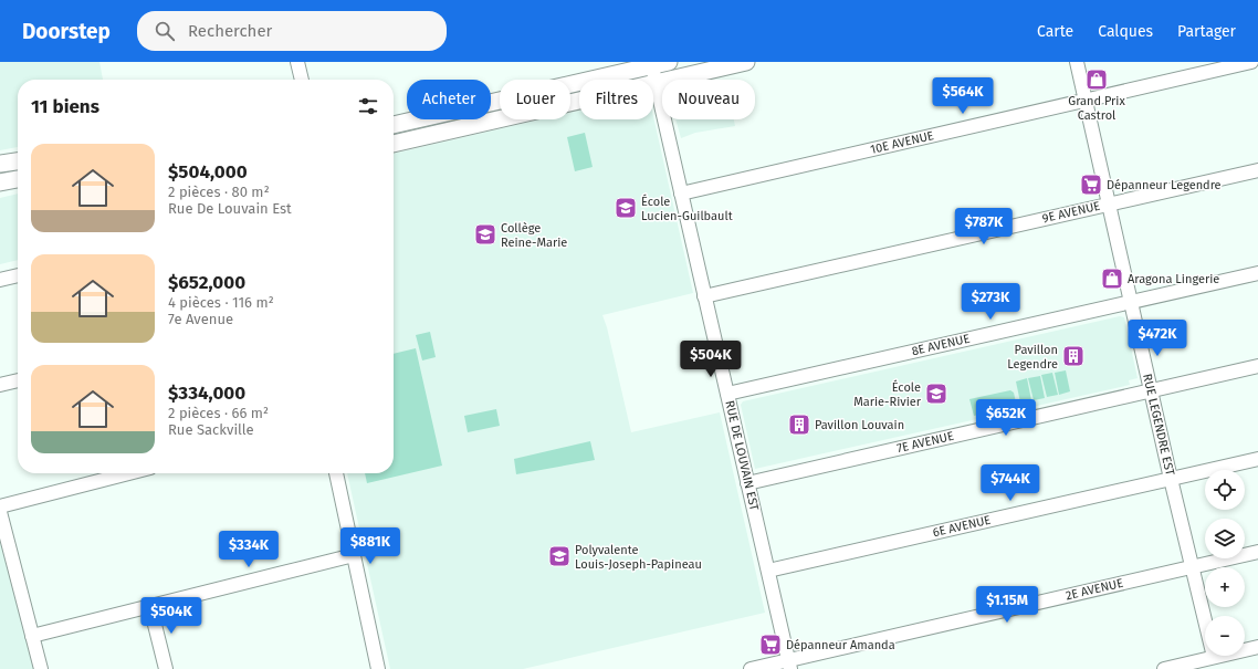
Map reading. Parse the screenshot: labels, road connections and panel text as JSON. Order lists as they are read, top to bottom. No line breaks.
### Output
{"streets":{"street":["10E AVENUE","9E AVENUE","8E AVENUE","RUE LEGENDRE EST","7E AVENUE","RUE DE LOUVAIN EST","6E AVENUE","2E AVENUE"]},"crossings":[["10E AVENUE","RUE LEGENDRE EST"],["10E AVENUE","RUE DE LOUVAIN EST"],["9E AVENUE","RUE LEGENDRE EST"],["9E AVENUE","RUE DE LOUVAIN EST"],["8E AVENUE","RUE LEGENDRE EST"],["8E AVENUE","RUE DE LOUVAIN EST"],["RUE LEGENDRE EST","7E AVENUE"],["RUE LEGENDRE EST","6E AVENUE"],["RUE LEGENDRE EST","2E AVENUE"],["7E AVENUE","RUE DE LOUVAIN EST"],["RUE DE LOUVAIN EST","6E AVENUE"],["RUE DE LOUVAIN EST","2E AVENUE"]],"places":{"shop":["Grand Prix Castrol","Aragona Lingerie"],"supermarket":["Dépanneur Legendre","Dépanneur Amanda"],"school or university":["École Lucien-Guilbault","Collège Reine-Marie","École Marie-Rivier","Polyvalente Louis-Joseph-Papineau"],"building":["Pavillon Legendre","Pavillon Louvain"]},"page":{"header":"Doorstep","search":"Rechercher","nav":["Carte","Calques","Partager"],"price":["$564K","$787K","$273K","$472K","$504K","$652K","$744K","$881K","$334K","$1.15M","$504K"],"chip":["Acheter","Louer","Filtres","Nouveau"],"heading":"11 biens","list":[{"name":"$504,000","note":"2 pièces · 80 m² · Rue De Louvain Est"},{"name":"$652,000","note":"4 pièces · 116 m² · 7e Avenue"},{"name":"$334,000","note":"2 pièces · 66 m² · Rue Sackville"}],"map_buttons":["+","−"]}}
